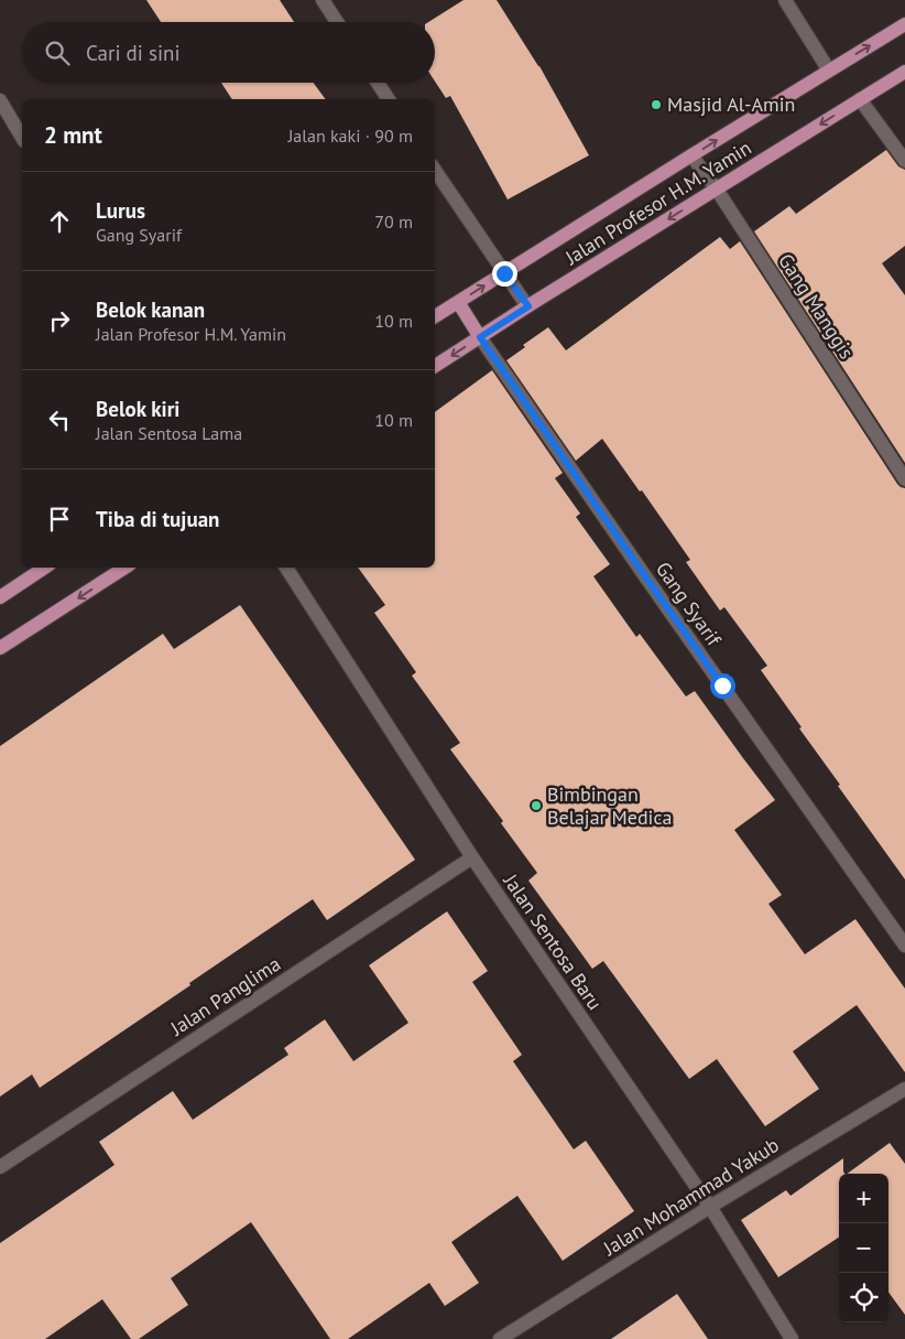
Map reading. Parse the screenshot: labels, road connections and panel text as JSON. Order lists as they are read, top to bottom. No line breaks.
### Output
{"streets":{"main road":["Jalan Profesor H.M. Yamin"],"street":["Gang Manggis","Gang Syarif","Jalan Sentosa Baru","Jalan Panglima","Jalan Mohammad Yakub"]},"crossings":[["Jalan Profesor H.M. Yamin","Gang Manggis"],["Jalan Profesor H.M. Yamin","Gang Syarif"],["Jalan Sentosa Baru","Jalan Panglima"],["Jalan Sentosa Baru","Jalan Mohammad Yakub"]],"places":["Masjid Al-Amin","Bimbingan Belajar Medica"],"page":{"search":"Cari di sini","heading":["2 mnt","Jalan kaki · 90 m"],"list":[["Lurus","Gang Syarif","70 m"],["Belok kanan","Jalan Profesor H.M. Yamin","10 m"],["Belok kiri","Jalan Sentosa Lama","10 m"],"Tiba di tujuan"],"map_buttons":["+","−"]}}
